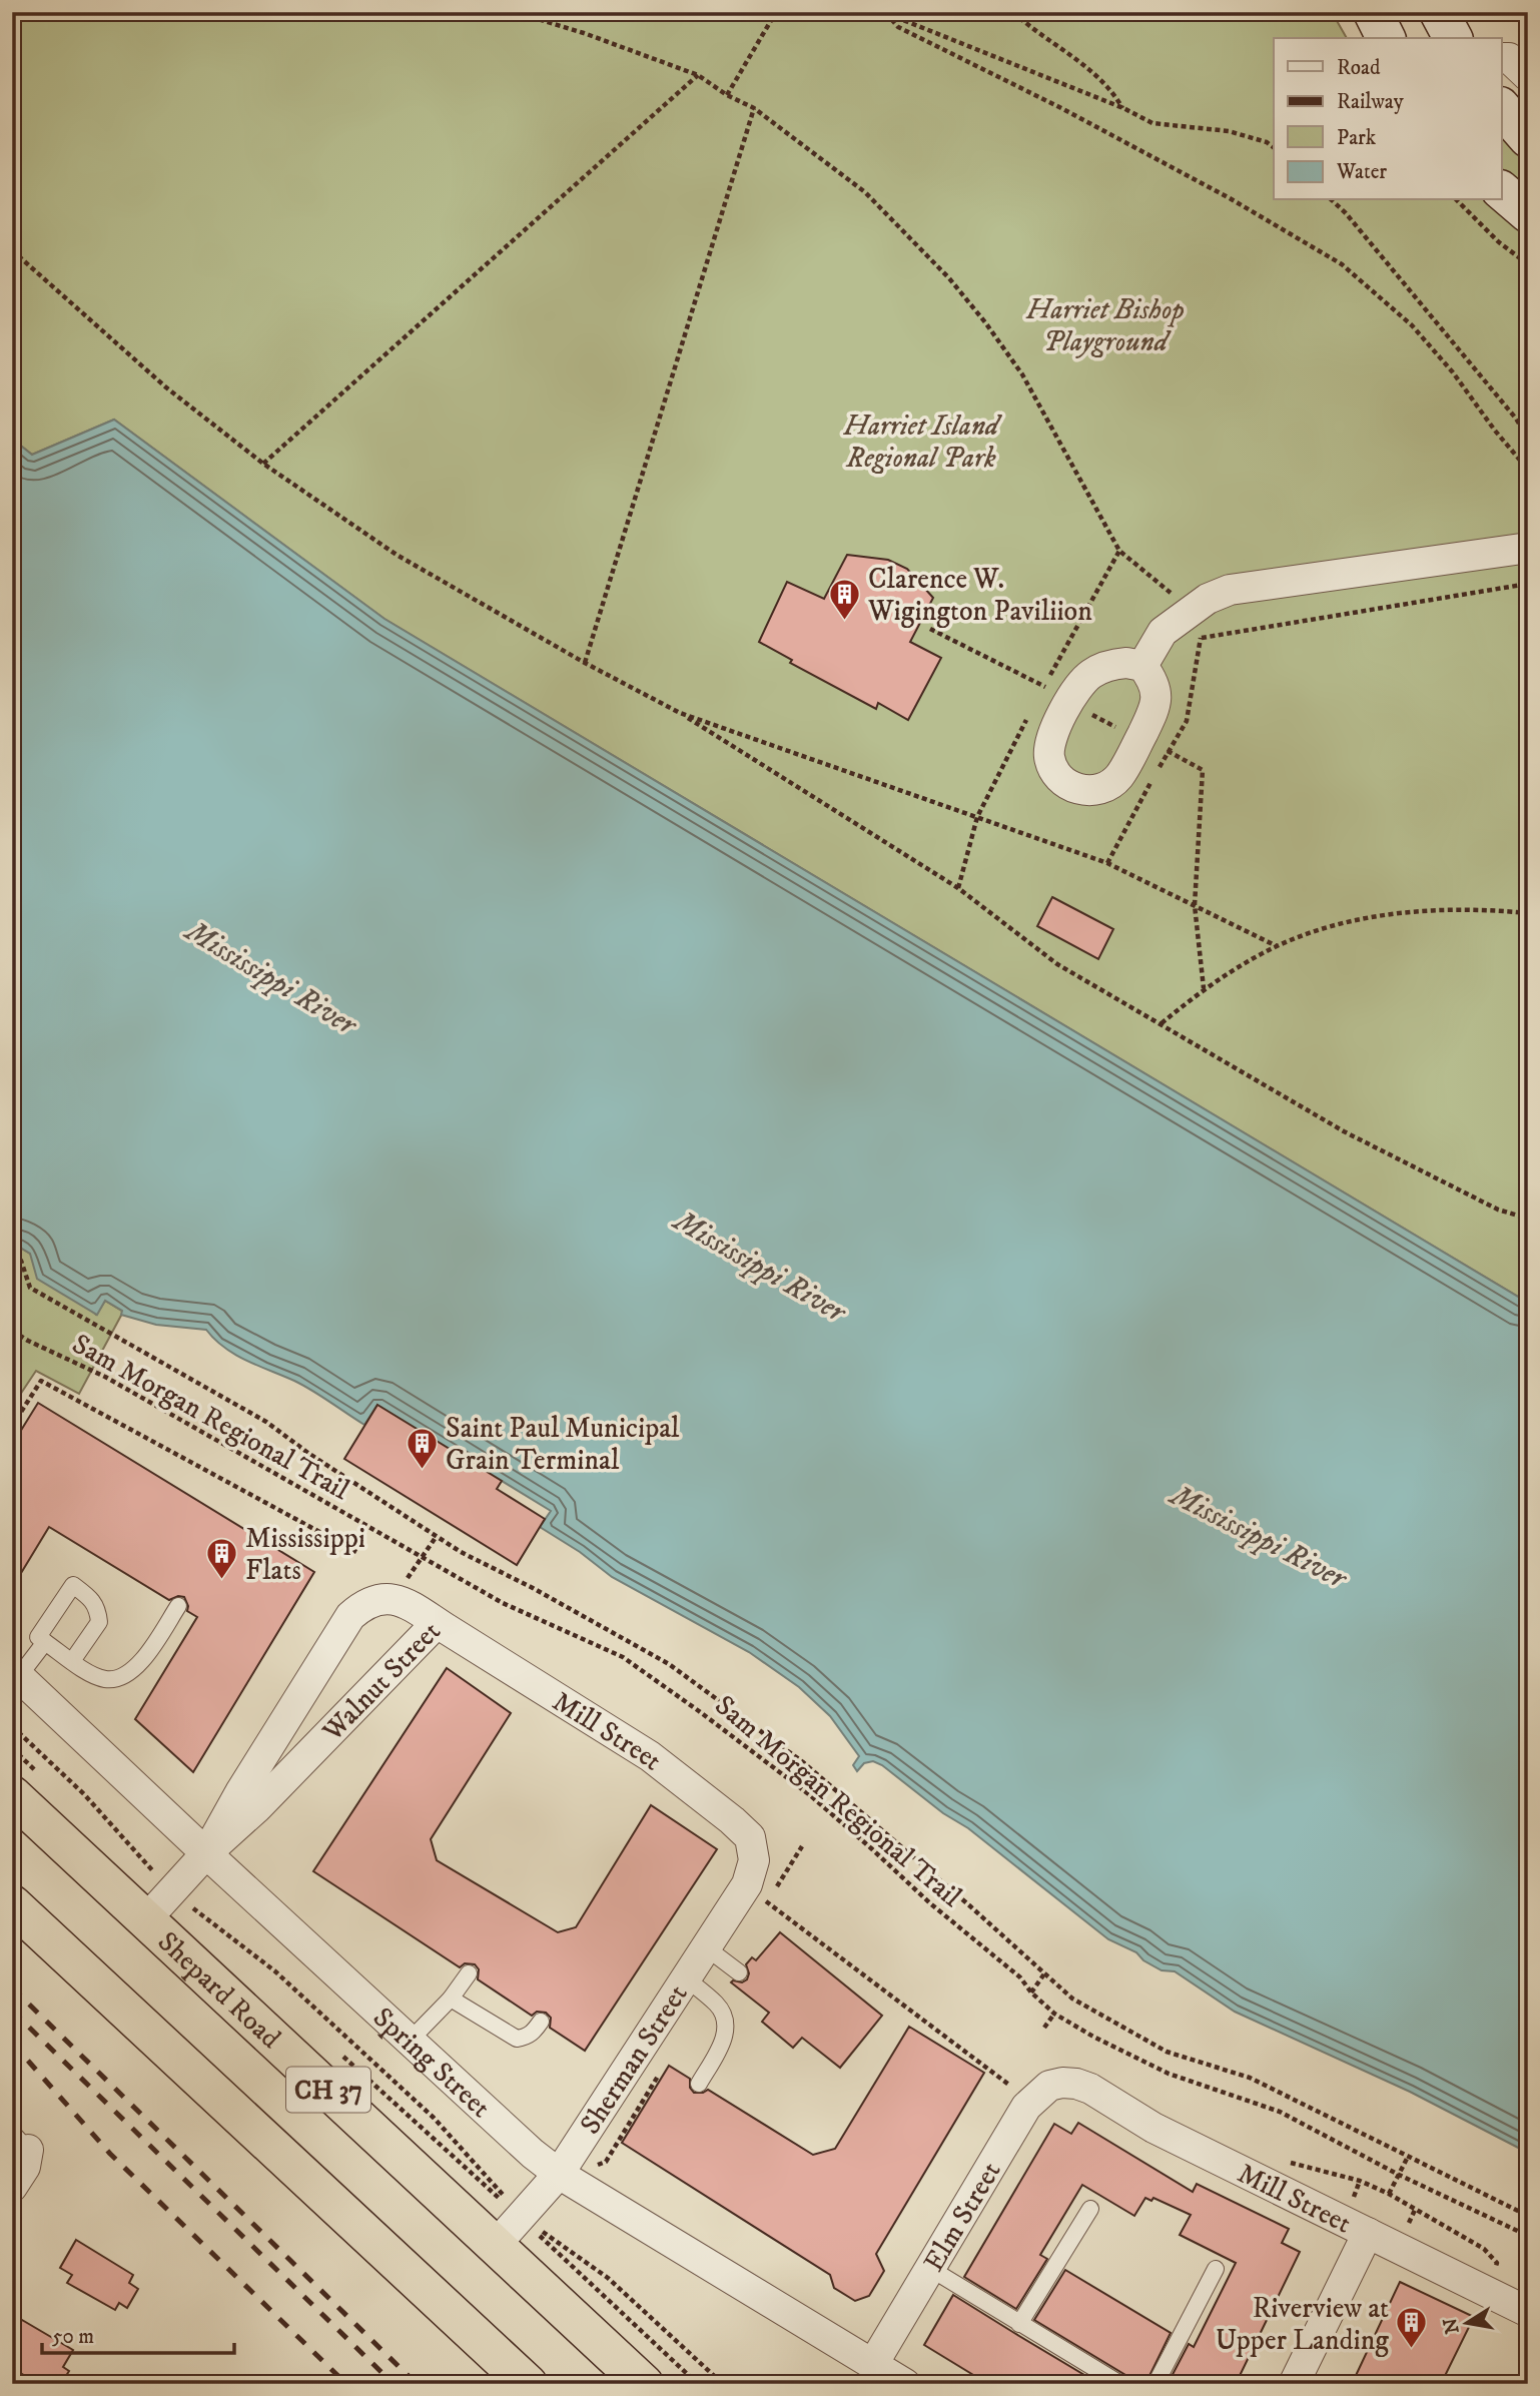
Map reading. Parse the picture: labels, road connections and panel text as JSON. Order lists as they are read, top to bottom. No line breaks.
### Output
{"streets":{"highway":["Shepard Road","CH 37"],"street":["Walnut Street","Mill Street","Sherman Street","Spring Street","Elm Street"],"path":["Sam Morgan Regional Trail"]},"crossings":[["Walnut Street","Mill Street"],["Walnut Street","Shepard Road"],["Walnut Street","Spring Street"],["Mill Street","Sherman Street"],["Mill Street","Elm Street"],["Shepard Road","Sherman Street"],["Sherman Street","Spring Street"],["Spring Street","Elm Street"]],"water":["Mississippi River"],"parks":["Harriet Bishop Playground","Harriet Island Regional Park"],"places":{"building":["Clarence W. Wigington Paviliion","Saint Paul Municipal Grain Terminal","Mississippi Flats","Riverview at Upper Landing"]},"legend":["Road","Railway","Park","Water"],"scale_bar":"50 m","north":"left"}
